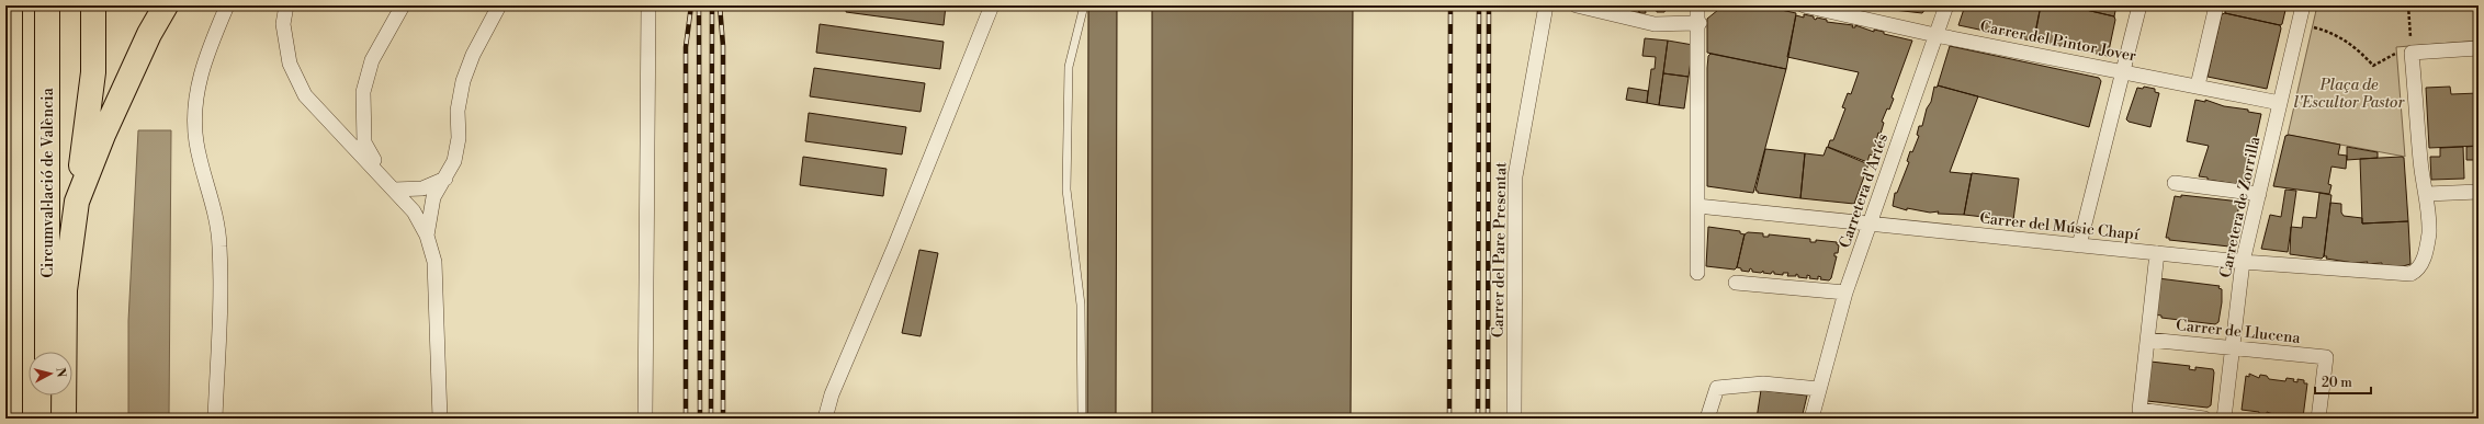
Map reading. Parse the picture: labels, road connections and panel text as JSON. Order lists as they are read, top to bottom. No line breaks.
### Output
{"streets":{"highway":["Circumval·lació de València"],"street":["Carrer del Pintor Jover","Carretera d'Artés","Carretera de Zorrilla","Carrer del Músic Chapí","Carrer del Pare Presentat","Carrer de Llucena"]},"crossings":[["Carrer del Pintor Jover","Carretera d'Artés"],["Carrer del Pintor Jover","Carretera de Zorrilla"],["Carretera d'Artés","Carrer del Músic Chapí"],["Carretera de Zorrilla","Carrer del Músic Chapí"],["Carretera de Zorrilla","Carrer de Llucena"]],"parks":["Plaça de l'Escultor Pastor"],"scale_bar":"20 m","north":"right"}
